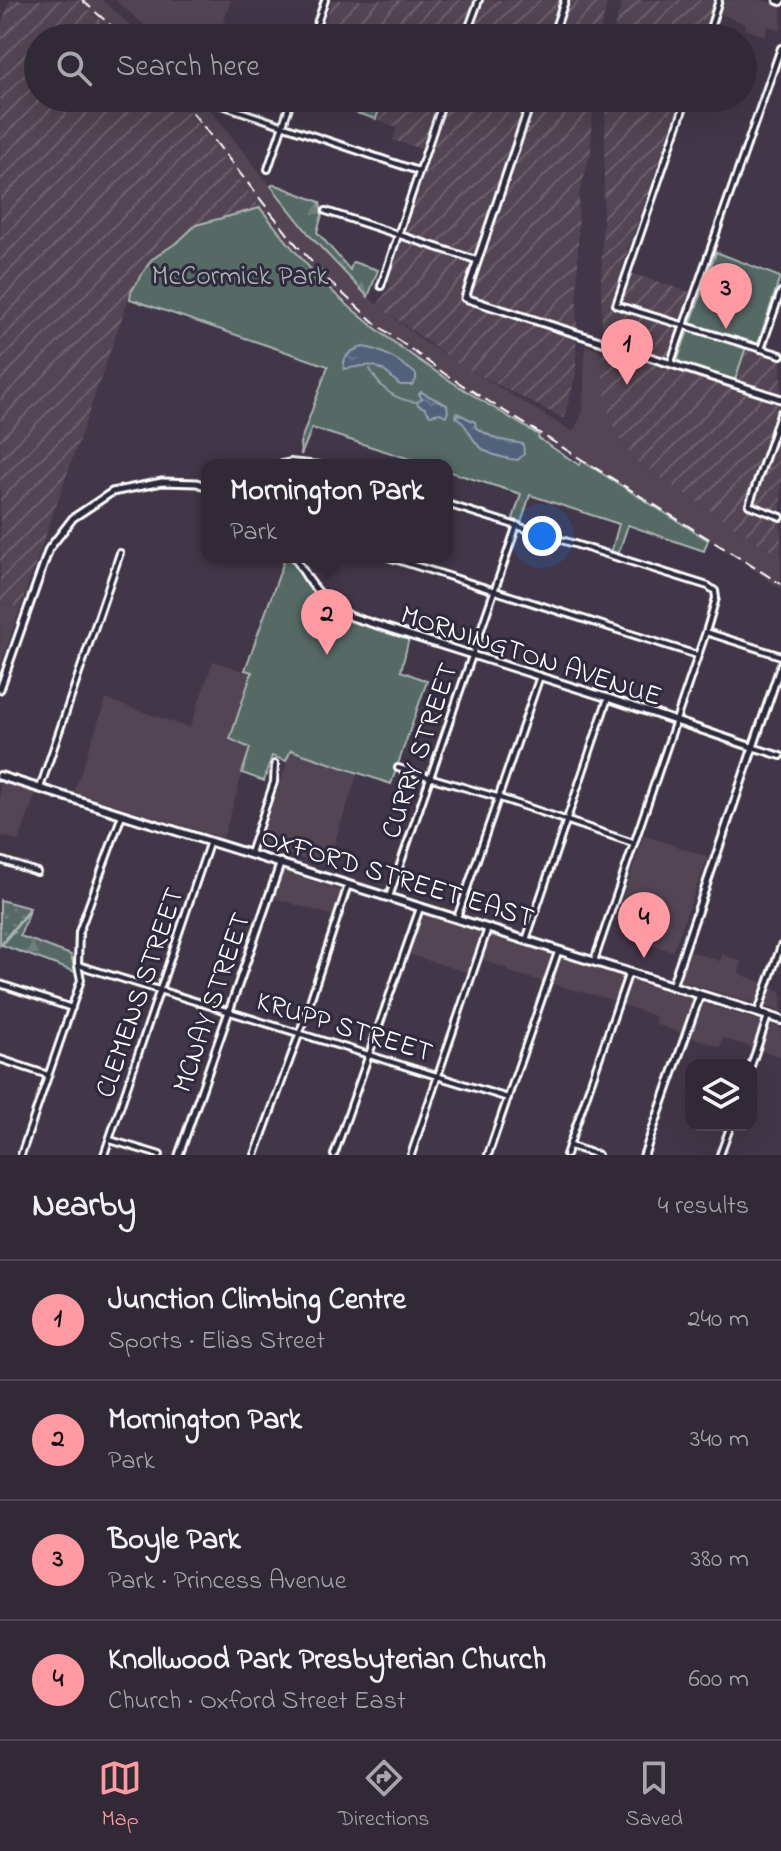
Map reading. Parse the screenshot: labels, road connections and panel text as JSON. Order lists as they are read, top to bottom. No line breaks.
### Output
{"streets":{"main road":["OXFORD STREET EAST"],"street":["MORNINGTON AVENUE","CURRY STREET","CLEMENS STREET","MCNAY STREET","KRUPP STREET"]},"crossings":[["MORNINGTON AVENUE","CURRY STREET"],["CURRY STREET","OXFORD STREET EAST"],["OXFORD STREET EAST","CLEMENS STREET"],["OXFORD STREET EAST","MCNAY STREET"],["CLEMENS STREET","KRUPP STREET"],["MCNAY STREET","KRUPP STREET"]],"parks":["McCormick Park"],"page":{"search":"Search here","pins":["3","1","2","4"],"popup":["Mornington Park","Park"],"heading":["Nearby","4 results"],"list":[{"mark":"1","name":"Junction Climbing Centre","note":"Sports · Elias Street","value":"240 m"},{"mark":"2","name":"Mornington Park","note":"Park","value":"340 m"},{"mark":"3","name":"Boyle Park","note":"Park · Princess Avenue","value":"380 m"},{"mark":"4","name":"Knollwood Park Presbyterian Church","note":"Church · Oxford Street East","value":"600 m"}],"nav":["Map","Directions","Saved"]}}
